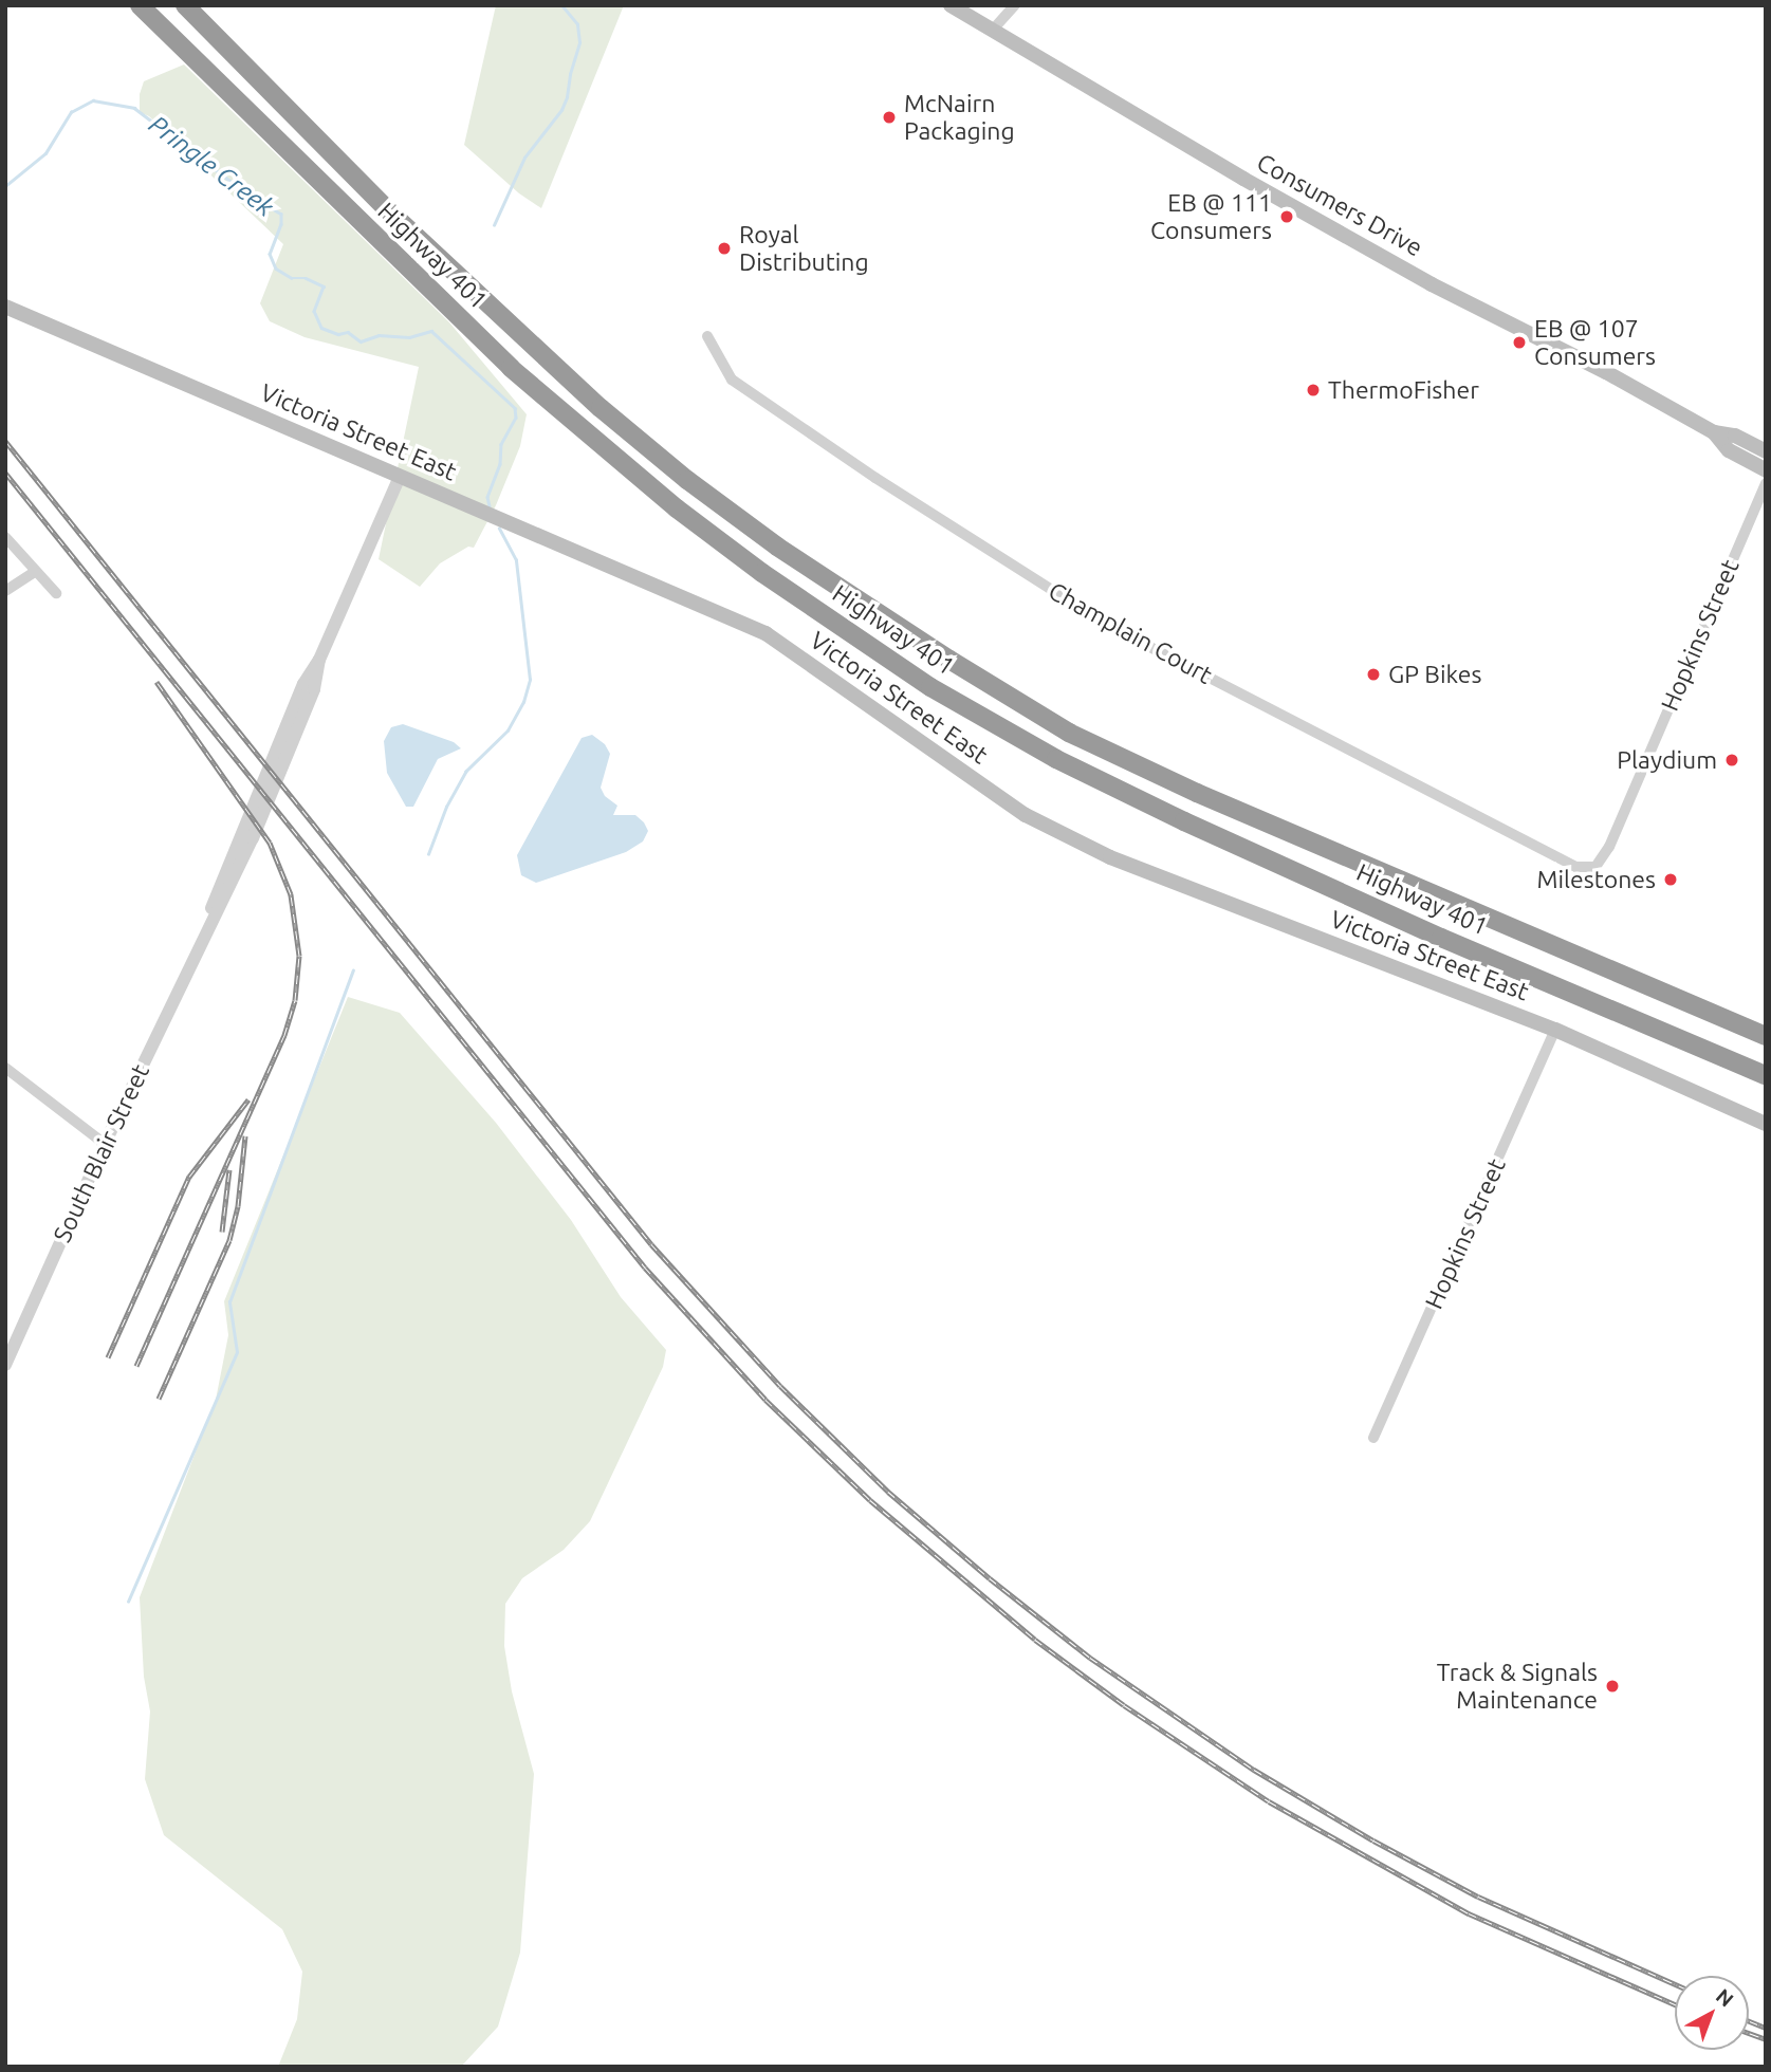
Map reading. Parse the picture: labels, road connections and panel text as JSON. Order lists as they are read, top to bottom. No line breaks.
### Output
{"streets":{"highway":["Highway 401"],"main road":["Consumers Drive","Victoria Street East"],"street":["Champlain Court","Hopkins Street","South Blair Street"]},"crossings":[["Victoria Street East","Hopkins Street"],["Victoria Street East","South Blair Street"],["Champlain Court","Hopkins Street"]],"water":["Pringle Creek"],"places":["McNairn Packaging","EB @ 111 Consumers","Royal Distributing","EB @ 107 Consumers","ThermoFisher","GP Bikes","Playdium","Milestones","Track & Signals Maintenance"],"north":"top right"}
